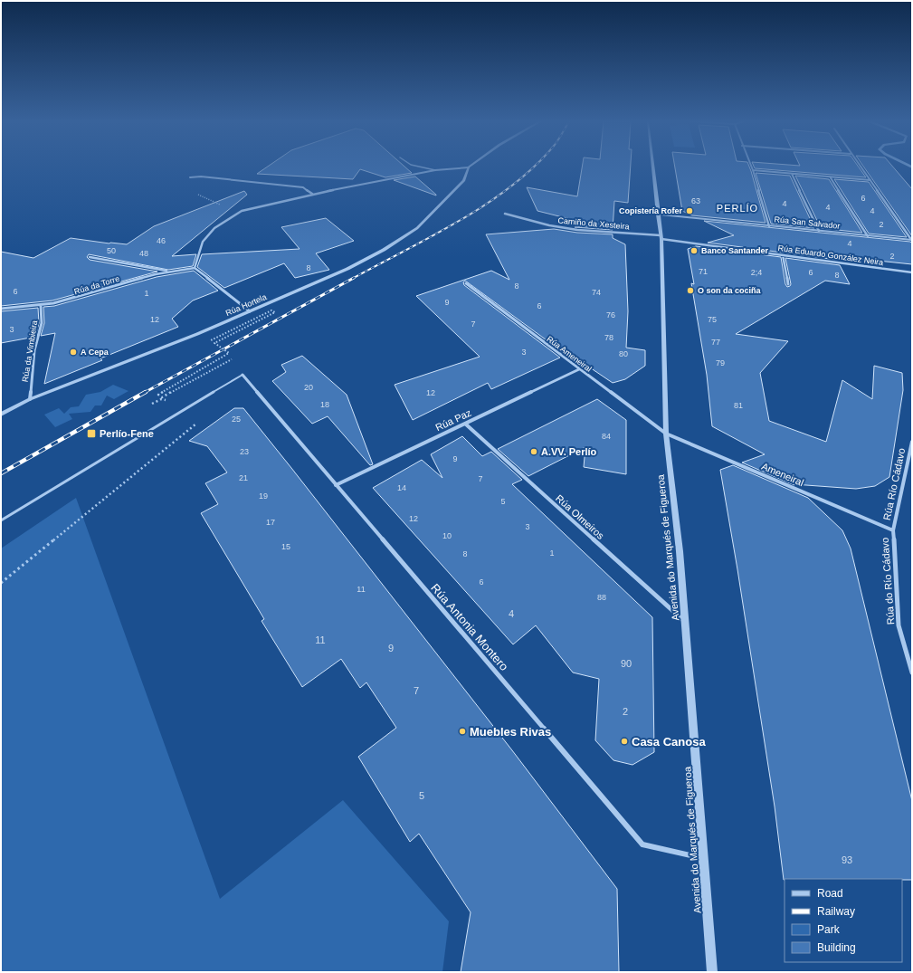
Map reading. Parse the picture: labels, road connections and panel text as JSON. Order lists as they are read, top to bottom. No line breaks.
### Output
{"streets":{"street":["Rúa San Salvador","Camiño da Xesteira","Rúa Eduardo González Neira","Rúa da Torre","Rúa Hortela","Rúa da Vimbieira","Rúa Ameneiral","Rúa Paz","Ameneiral","Rúa Río Cádavo","Rúa Olmeiros","Avenida do Marqués de Figueroa","Rúa do Río Cádavo","Rúa Antonia Montero"]},"crossings":[["Rúa San Salvador","Avenida do Marqués de Figueroa"],["Camiño da Xesteira","Rúa Eduardo González Neira"],["Camiño da Xesteira","Avenida do Marqués de Figueroa"],["Rúa Eduardo González Neira","Avenida do Marqués de Figueroa"],["Rúa da Torre","Rúa da Vimbieira"],["Rúa Hortela","Rúa da Vimbieira"],["Rúa Ameneiral","Rúa Paz"],["Rúa Ameneiral","Ameneiral"],["Rúa Ameneiral","Avenida do Marqués de Figueroa"],["Rúa Paz","Rúa Olmeiros"],["Rúa Paz","Rúa Antonia Montero"],["Ameneiral","Rúa Río Cádavo"],["Ameneiral","Avenida do Marqués de Figueroa"],["Ameneiral","Rúa do Río Cádavo"],["Rúa Río Cádavo","Rúa do Río Cádavo"],["Rúa Olmeiros","Avenida do Marqués de Figueroa"],["Avenida do Marqués de Figueroa","Rúa Antonia Montero"]],"districts":["PERLÍO"],"places":{"other":["Copistería Rofer","Banco Santander","O son da cociña","A Cepa","A.VV. Perlío","Muebles Rivas","Casa Canosa"],"transit":["Perlío-Fene"]},"house_numbers":["6","63","4","4","4","2","46","4","50","48","2","8","71","2;4","6","8","8","6","74","1","9","6","76","12","75","7","3","78","77","3","80","79","20","12","18","81","25","84","23","9","21","7","14","19","5","12","17","3","10","15","1","8","6","11","88","4","11","9","90","7","2","5","93"],"legend":["Road","Railway","Park","Building"]}
